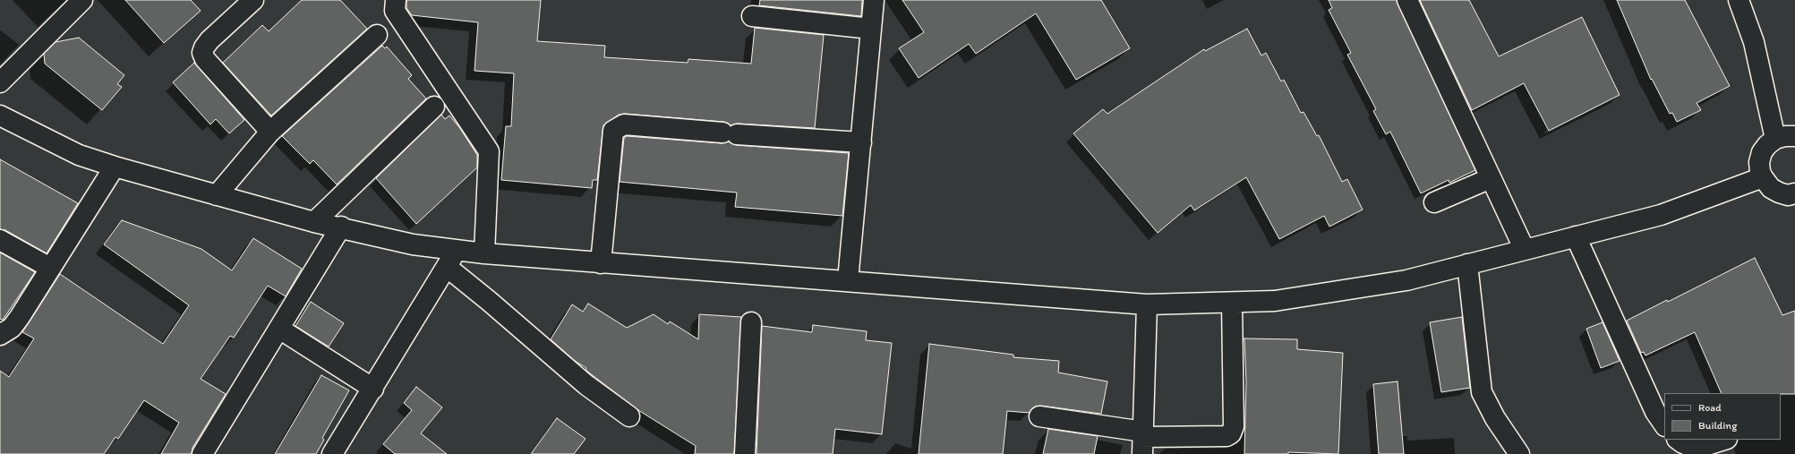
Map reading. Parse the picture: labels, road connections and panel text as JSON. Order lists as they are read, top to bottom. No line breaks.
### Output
{"legend":["Road","Building"]}
